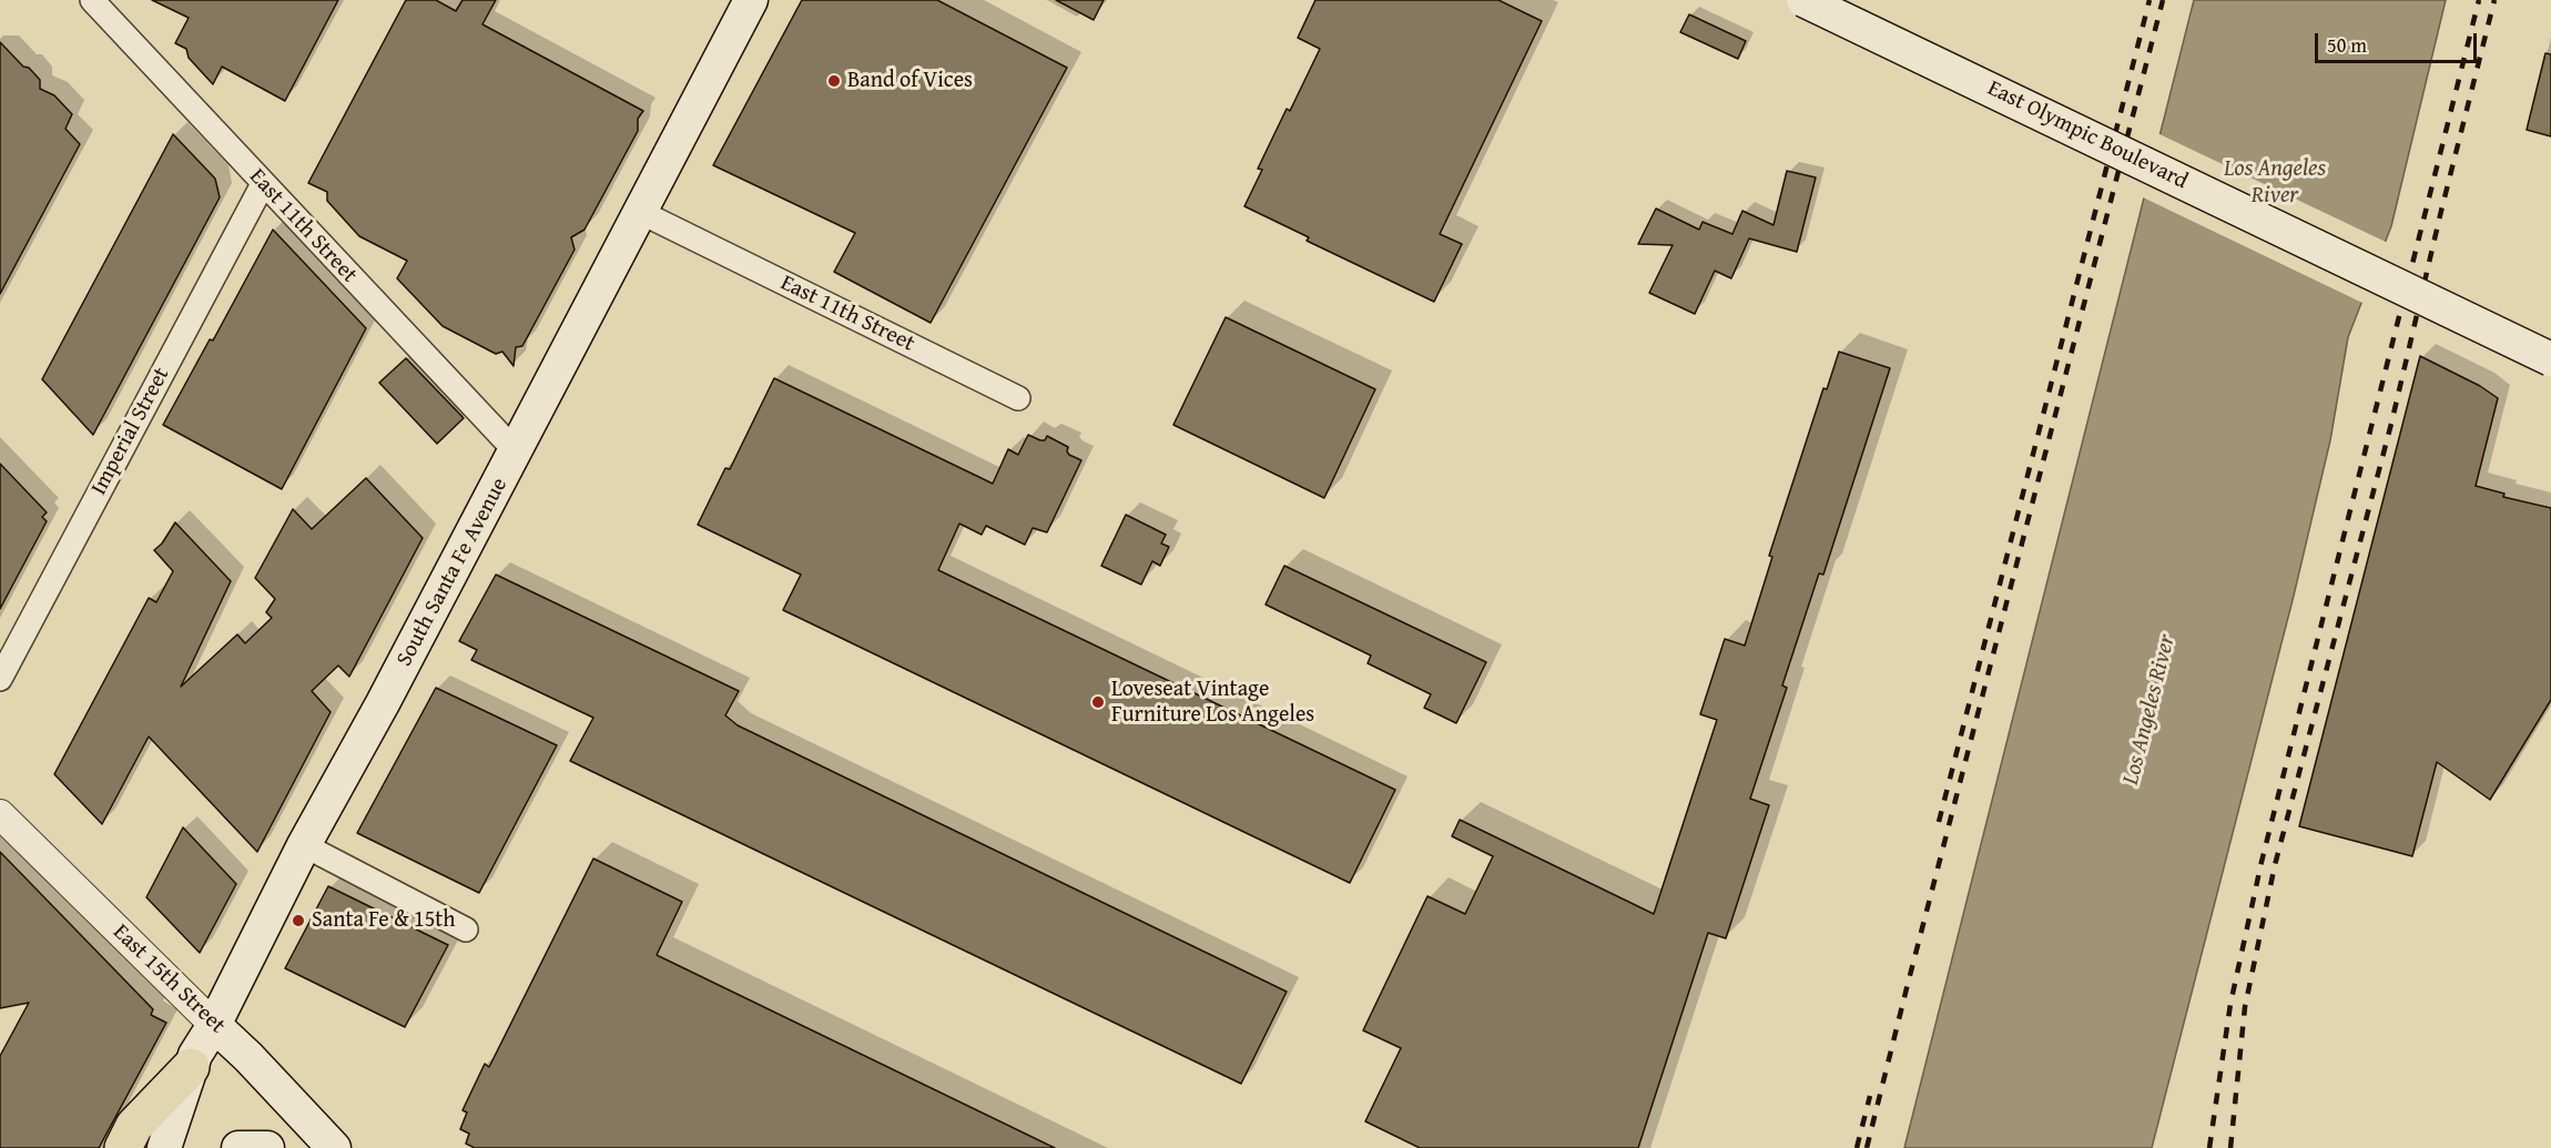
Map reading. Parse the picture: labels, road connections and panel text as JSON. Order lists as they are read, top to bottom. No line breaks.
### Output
{"streets":{"main road":["East Olympic Boulevard","South Santa Fe Avenue","East 15th Street"],"street":["East 11th Street","Imperial Street"]},"crossings":[["East 11th Street","Imperial Street"],["East 11th Street","South Santa Fe Avenue"],["South Santa Fe Avenue","East 15th Street"]],"water":["Los Angeles River"],"places":["Band of Vices","Loveseat Vintage Furniture Los Angeles","Santa Fe & 15th"],"scale_bar":"50 m"}
